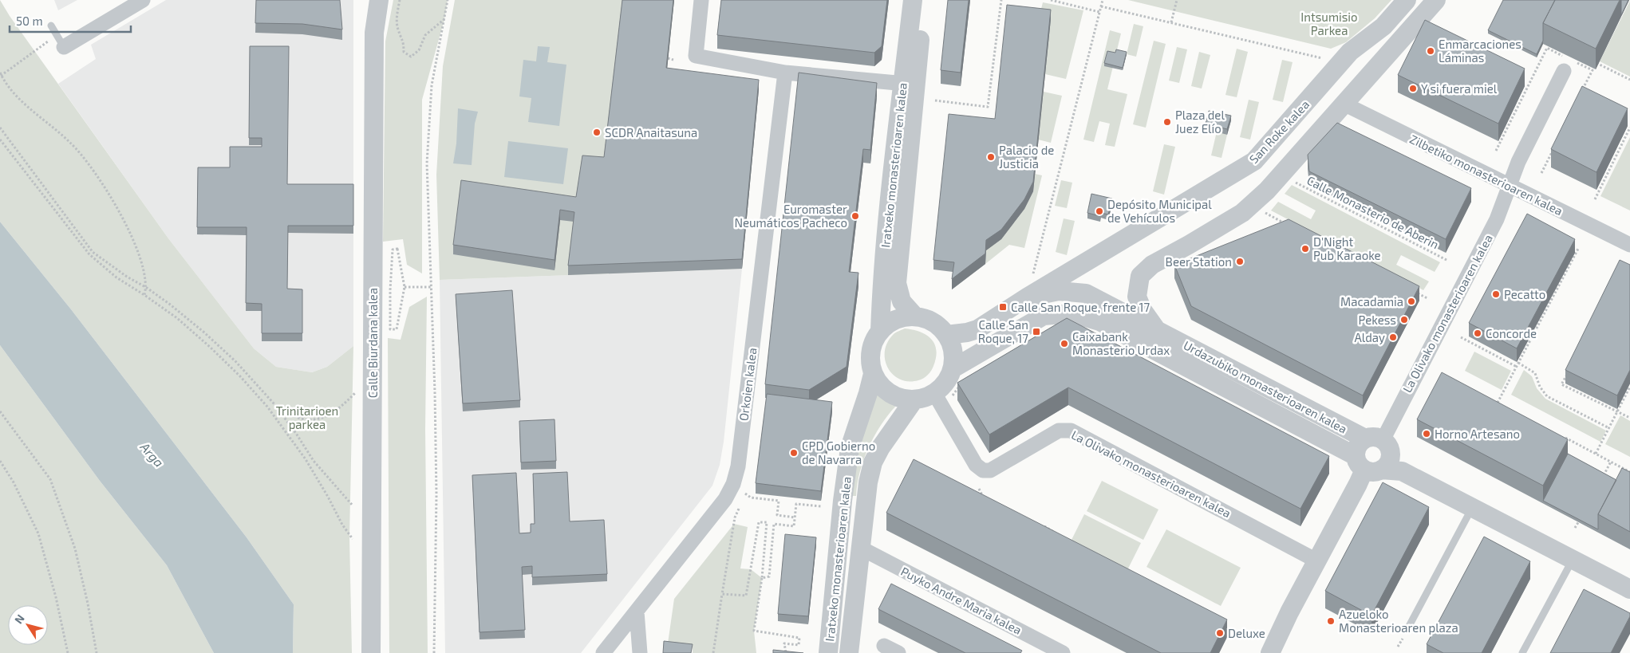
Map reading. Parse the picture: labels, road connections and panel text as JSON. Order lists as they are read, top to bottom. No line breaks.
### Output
{"streets":{"street":["San Roke kalea","Iratxeko monasterioaren kalea","Zilbetiko monasterioaren kalea","La Olivako monasterioaren kalea","Calle Biurdana kalea","Orkoien kalea","Urdazubiko monasterioaren kalea","Puyko Andre Maria kalea"],"path":["Calle Monasterio de Aberin"]},"crossings":[["San Roke kalea","Urdazubiko monasterioaren kalea"],["Iratxeko monasterioaren kalea","La Olivako monasterioaren kalea"],["Iratxeko monasterioaren kalea","Urdazubiko monasterioaren kalea"],["Iratxeko monasterioaren kalea","Puyko Andre Maria kalea"],["Zilbetiko monasterioaren kalea","La Olivako monasterioaren kalea"],["La Olivako monasterioaren kalea","Urdazubiko monasterioaren kalea"]],"water":["Arga"],"parks":["Intsumisio Parkea","Trinitarioen parkea"],"places":{"other":["Enmarcaciones Láminas","Y si fuera miel","Plaza del Juez Elío","SCDR Anaitasuna","Palacio de Justicia","Depósito Municipal de Vehículos","Euromaster Neumáticos Pacheco","D'Night Pub Karaoke","Beer Station","Pecatto","Macadamia","Pekess","Concorde","Alday","Caixabank Monasterio Urdax","Horno Artesano","CPD Gobierno de Navarra","Azueloko Monasterioaren plaza","Deluxe"],"transit":["Calle San Roque, frente 17","Calle San Roque, 17"]},"scale_bar":"50 m","north":"top left"}
